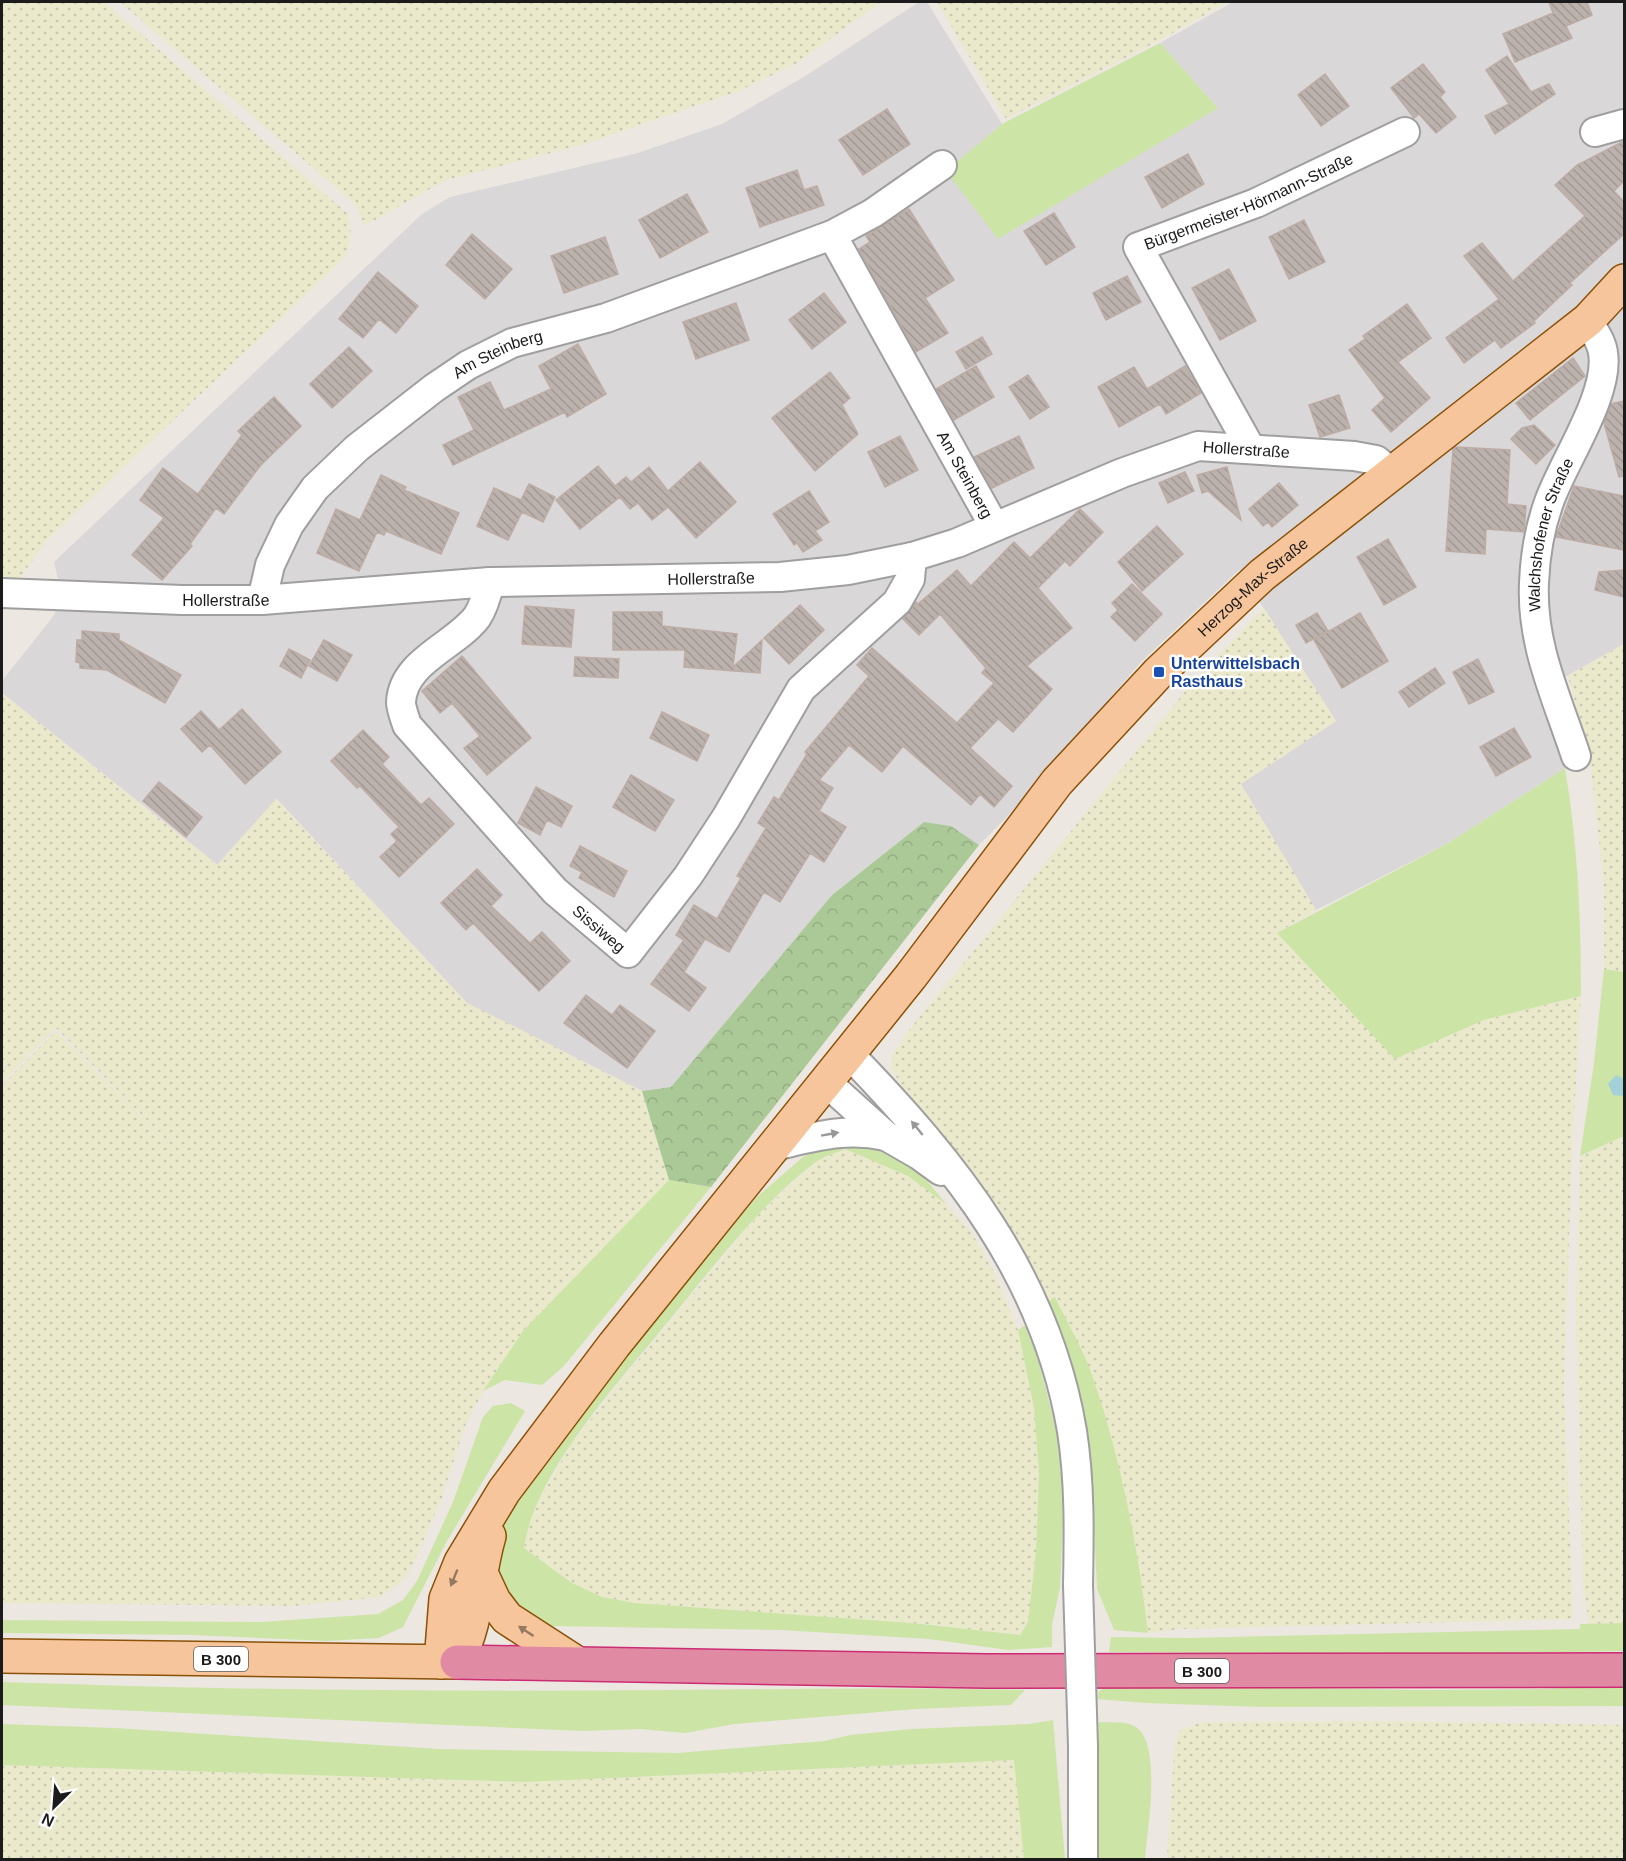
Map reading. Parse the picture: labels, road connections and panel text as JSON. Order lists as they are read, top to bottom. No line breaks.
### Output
{"streets":{"highway":["B 300"],"main road":["Herzog-Max-Straße"],"street":["Bürgermeister-Hörmann-Straße","Am Steinberg","Hollerstraße","Walchshofener Straße","Sissiweg"]},"crossings":[["Bürgermeister-Hörmann-Straße","Hollerstraße"],["Am Steinberg","Hollerstraße"],["Hollerstraße","Herzog-Max-Straße"],["Hollerstraße","Sissiweg"],["Walchshofener Straße","Herzog-Max-Straße"],["Herzog-Max-Straße","B 300"]],"places":{"transit":["Unterwittelsbach Rasthaus"]},"north":"bottom left"}
